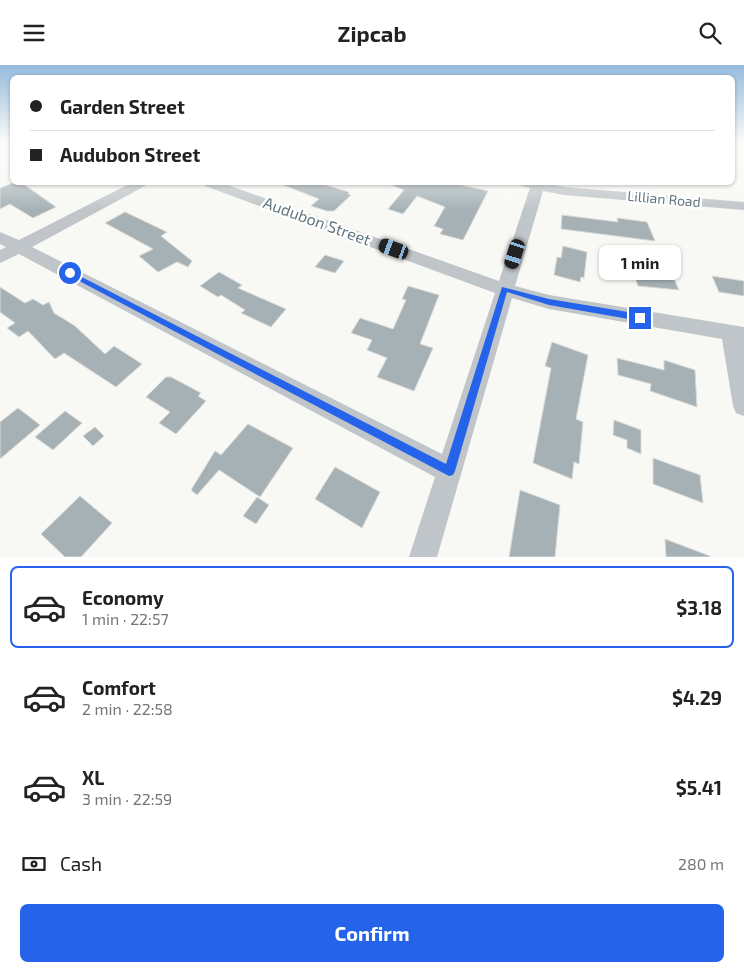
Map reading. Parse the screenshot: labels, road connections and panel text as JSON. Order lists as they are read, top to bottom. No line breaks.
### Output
{"streets":{"street":["Lillian Road","Audubon Street"]},"page":{"header":"Zipcab","banner":["Garden Street","Audubon Street"],"bubble":"1 min","list":[{"name":"Economy","note":"1 min · 22:57","value":"$3.18"},{"name":"Comfort","note":"2 min · 22:58","value":"$4.29"},{"name":"XL","note":"3 min · 22:59","value":"$5.41"}],"pay":["Cash","280 m"],"buttons":"Confirm"}}
